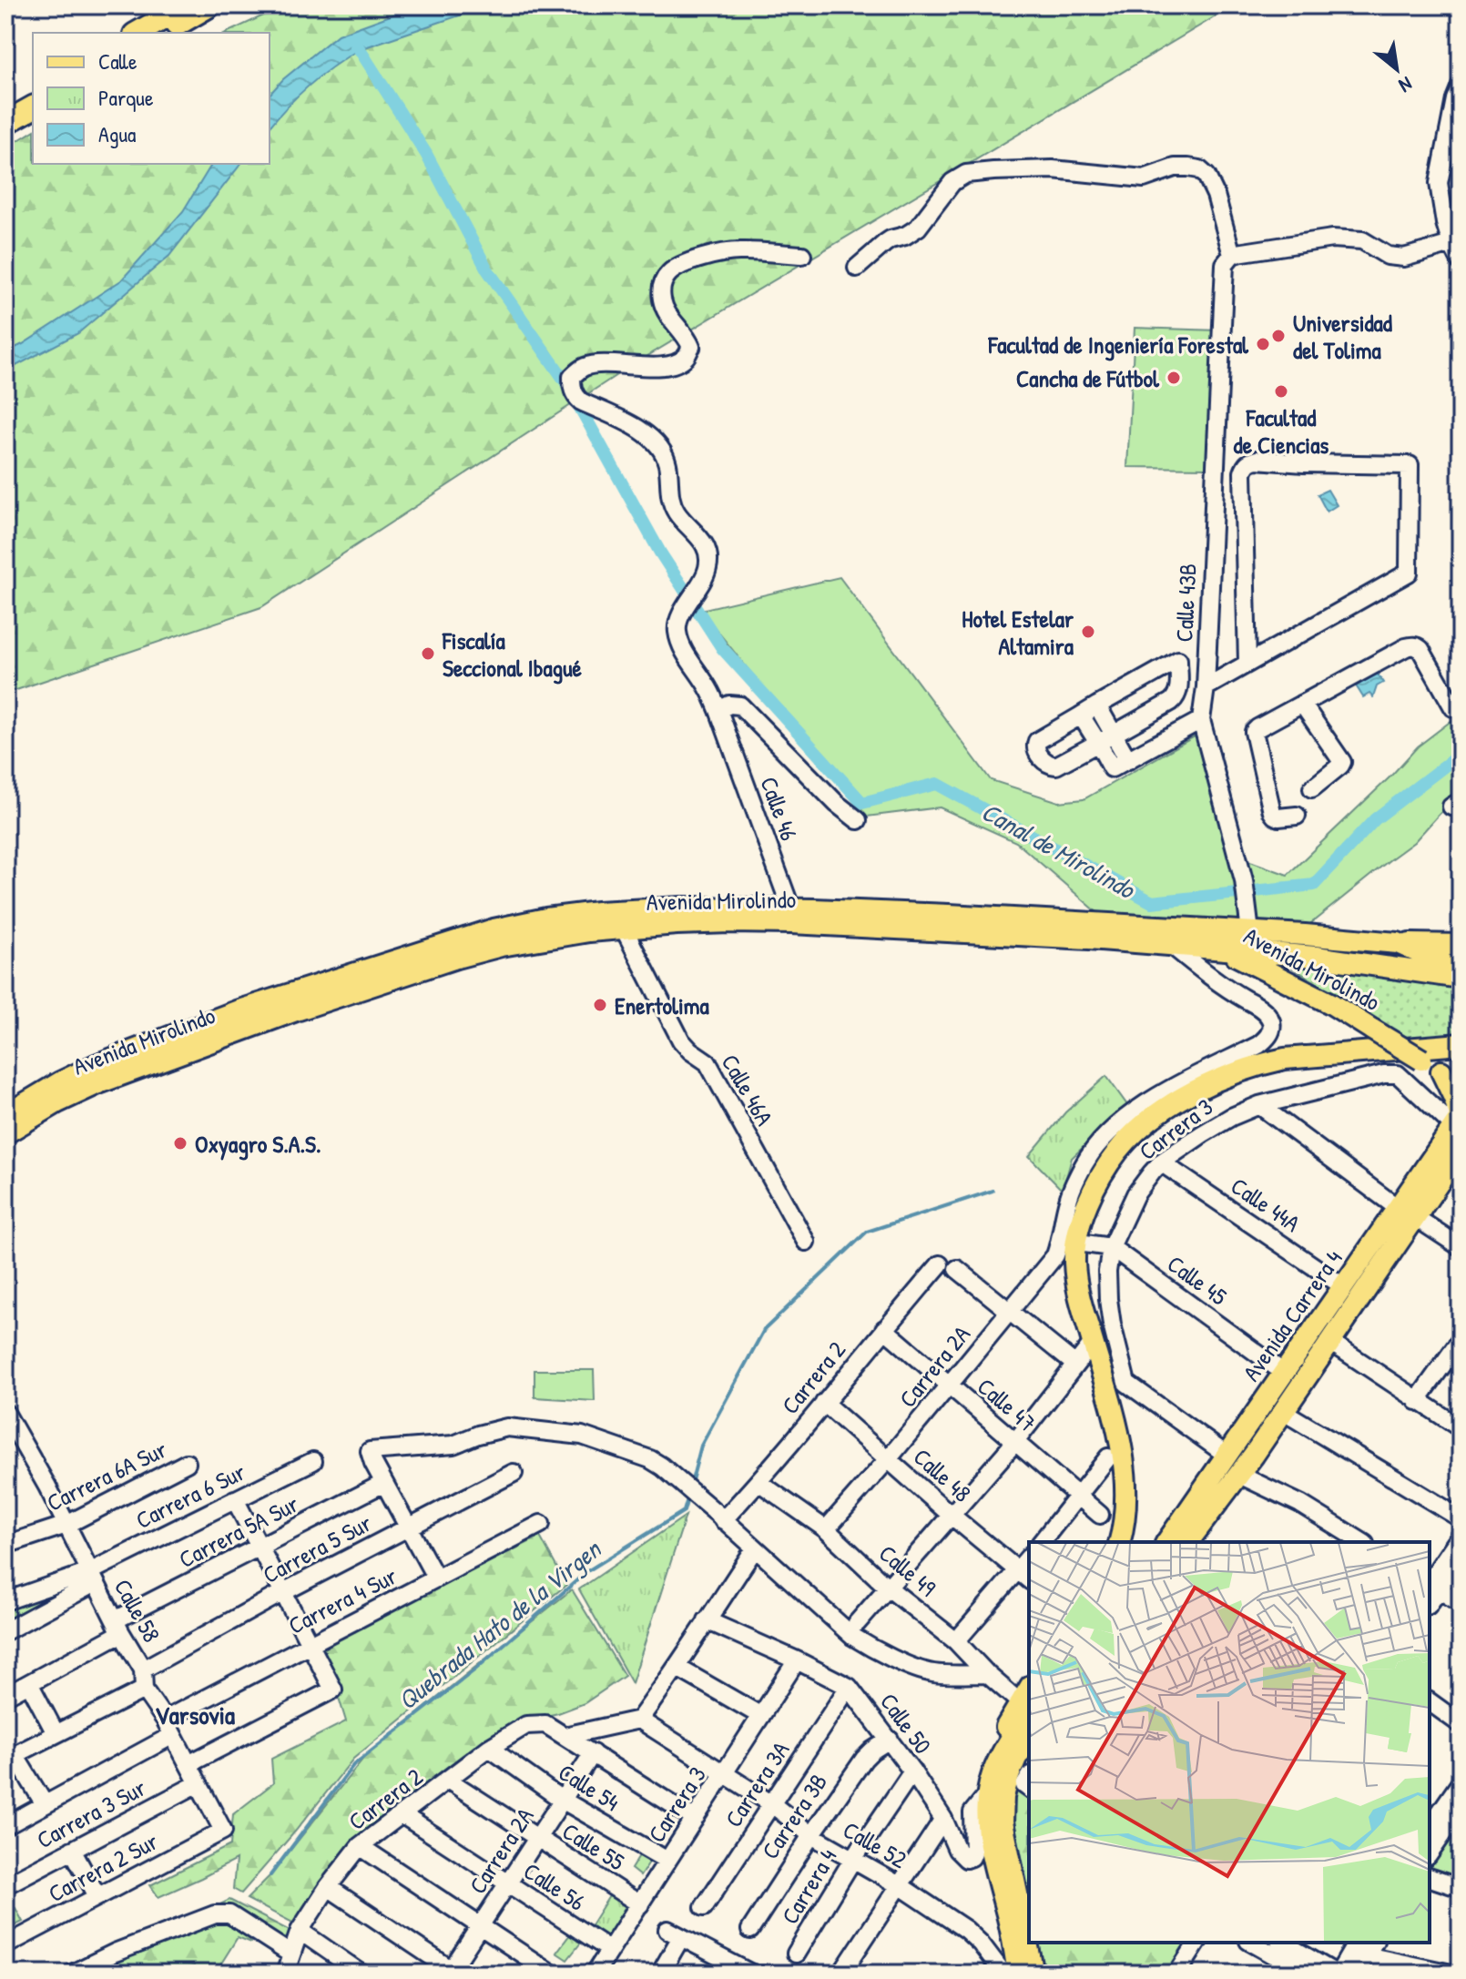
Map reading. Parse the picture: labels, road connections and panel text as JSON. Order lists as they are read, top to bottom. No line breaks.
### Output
{"streets":{"main road":["Avenida Mirolindo","Avenida Carrera 4"],"street":["Calle 43B","Calle 46","Calle 46A","Carrera 3","Calle 44A","Calle 45","Carrera 2A","Carrera 2","Calle 47","Calle 48","Carrera 6A Sur","Carrera 6 Sur","Carrera 5A Sur","Carrera 5 Sur","Calle 49","Carrera 4 Sur","Calle 58","Calle 50","Carrera 3A","Calle 54","Carrera 3 Sur","Carrera 3B","Calle 52","Calle 55","Carrera 2 Sur","Calle 56","Carrera 4"]},"crossings":[["Calle 43B","Avenida Mirolindo"],["Calle 46","Avenida Mirolindo"],["Avenida Mirolindo","Calle 46A"],["Carrera 3","Calle 44A"],["Carrera 3","Calle 45"],["Carrera 3","Avenida Carrera 4"],["Carrera 3","Carrera 2"],["Carrera 3","Calle 50"],["Carrera 3","Calle 54"],["Carrera 3","Calle 52"],["Carrera 3","Calle 55"],["Carrera 3","Calle 56"],["Calle 44A","Avenida Carrera 4"],["Calle 45","Avenida Carrera 4"],["Calle 45","Carrera 2A"],["Carrera 2A","Carrera 2"],["Carrera 2A","Calle 47"],["Carrera 2A","Calle 48"],["Carrera 2A","Calle 49"],["Carrera 2A","Calle 54"],["Carrera 2A","Calle 55"],["Carrera 2A","Calle 56"],["Carrera 2","Calle 47"],["Carrera 2","Calle 48"],["Carrera 2","Calle 49"],["Carrera 2","Calle 54"],["Carrera 2","Calle 55"],["Carrera 2","Calle 56"],["Carrera 6A Sur","Calle 58"],["Carrera 6 Sur","Calle 58"],["Carrera 5A Sur","Calle 58"],["Carrera 5 Sur","Calle 58"],["Calle 50","Carrera 3A"],["Calle 50","Carrera 3B"],["Calle 50","Carrera 4"],["Carrera 3A","Calle 52"],["Carrera 3 Sur","Carrera 2 Sur"],["Carrera 3B","Calle 52"],["Calle 52","Carrera 4"]],"districts":["Varsovia"],"water":["Canal de Mirolindo","Quebrada Hato de la Virgen"],"places":["Universidad del Tolima","Facultad de Ingeniería Forestal","Cancha de Fútbol","Facultad de Ciencias","Hotel Estelar Altamira","Fiscalía Seccional Ibagué","Enertolima","Oxyagro S.A.S."],"legend":["Calle","Parque","Agua"],"north":"bottom right"}
